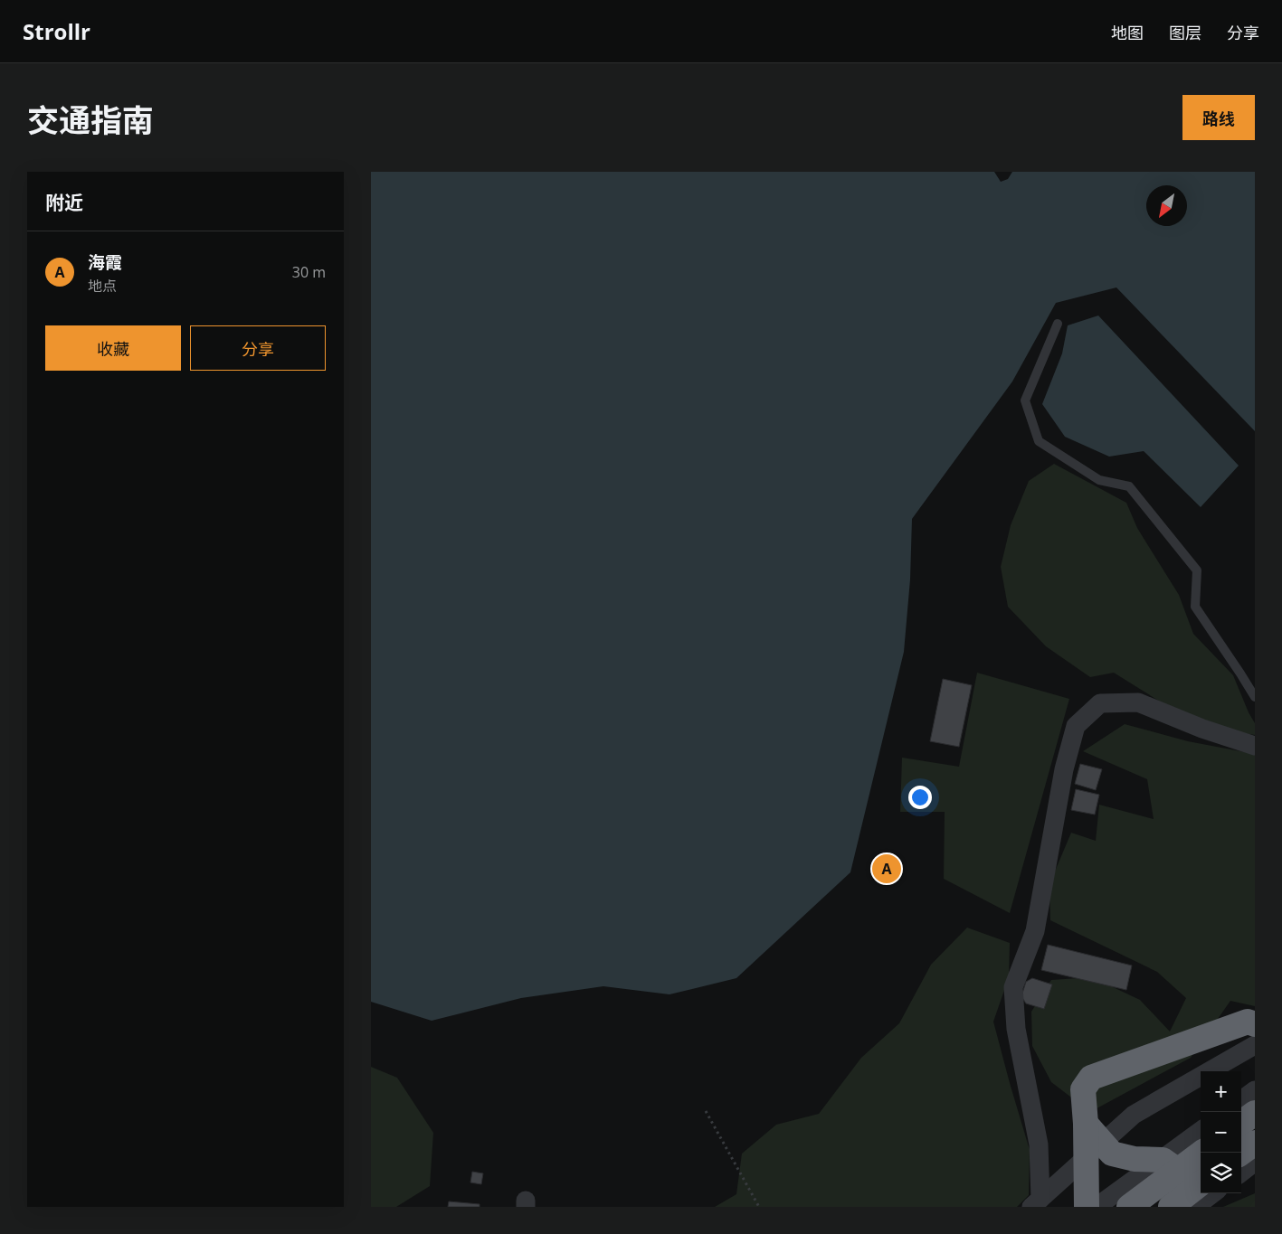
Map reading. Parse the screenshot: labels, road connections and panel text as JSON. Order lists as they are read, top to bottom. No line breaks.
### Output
{"north":"bottom left","page":{"header":"Strollr","nav":["地图","图层","分享"],"title":"交通指南","buttons":["路线",["收藏","分享"]],"heading":"附近","list":[{"mark":"A","name":"海霞","note":"地点","value":"30 m"}],"pins":"A","map_buttons":["+","−"]}}
